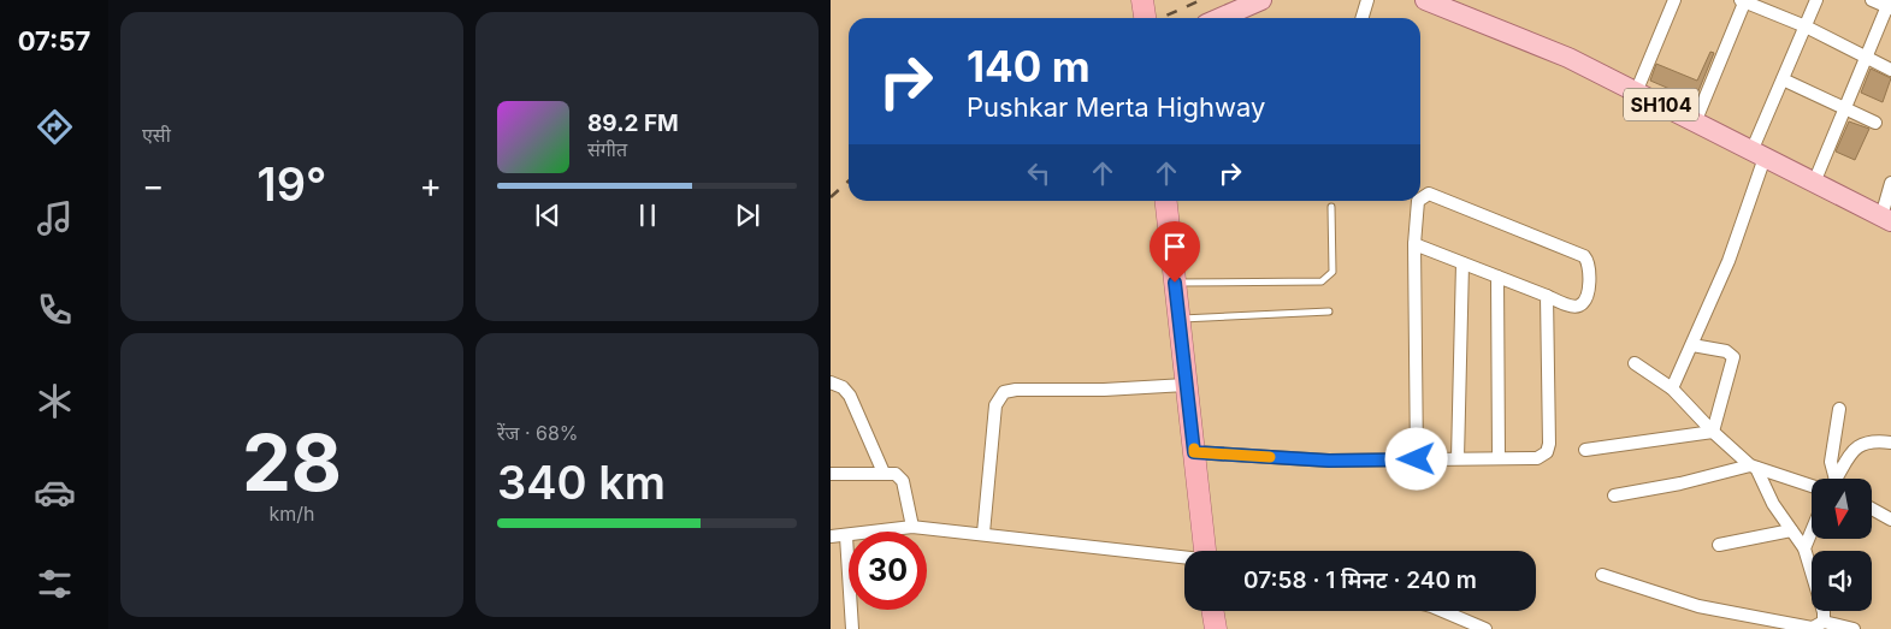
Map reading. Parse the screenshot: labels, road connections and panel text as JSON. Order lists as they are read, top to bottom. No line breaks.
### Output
{"streets":{"main road":["SH104"]},"north":"bottom","page":{"tabs":"07:57","tile":["एसी",["28","km/h"],["रेंज · 68%","340 km"]],"turn":["140 m","Pushkar Merta Highway"],"song":["89.2 FM","संगीत"],"heat":["−","19°","+"],"limit":"30","trip":"07:58 · 1 मिनट · 240 m"}}
